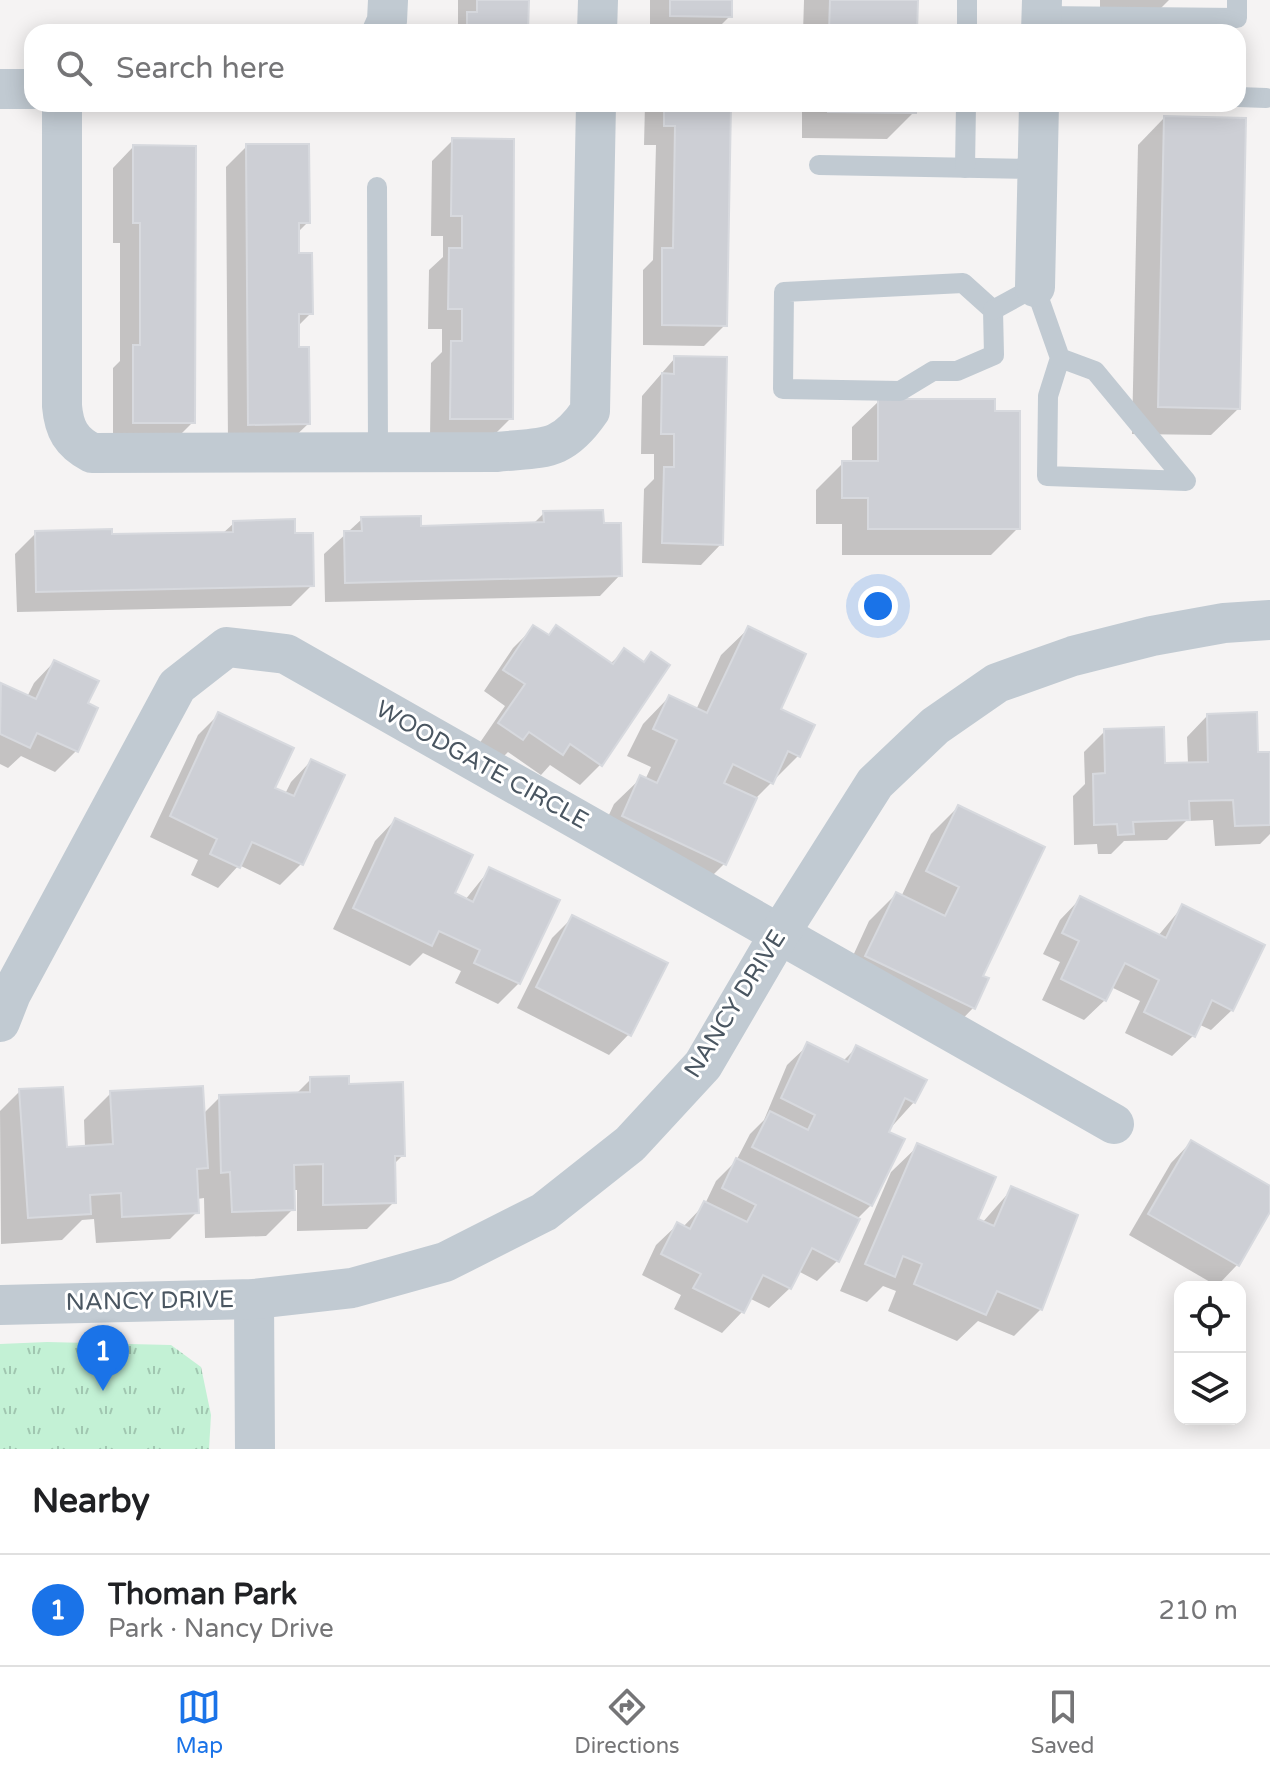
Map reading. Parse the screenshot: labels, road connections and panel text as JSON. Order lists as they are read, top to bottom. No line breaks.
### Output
{"streets":{"street":["WOODGATE CIRCLE","NANCY DRIVE"]},"crossings":[["WOODGATE CIRCLE","NANCY DRIVE"]],"page":{"search":"Search here","pins":"1","heading":"Nearby","list":[{"mark":"1","name":"Thoman Park","note":"Park · Nancy Drive","value":"210 m"}],"nav":["Map","Directions","Saved"]}}
